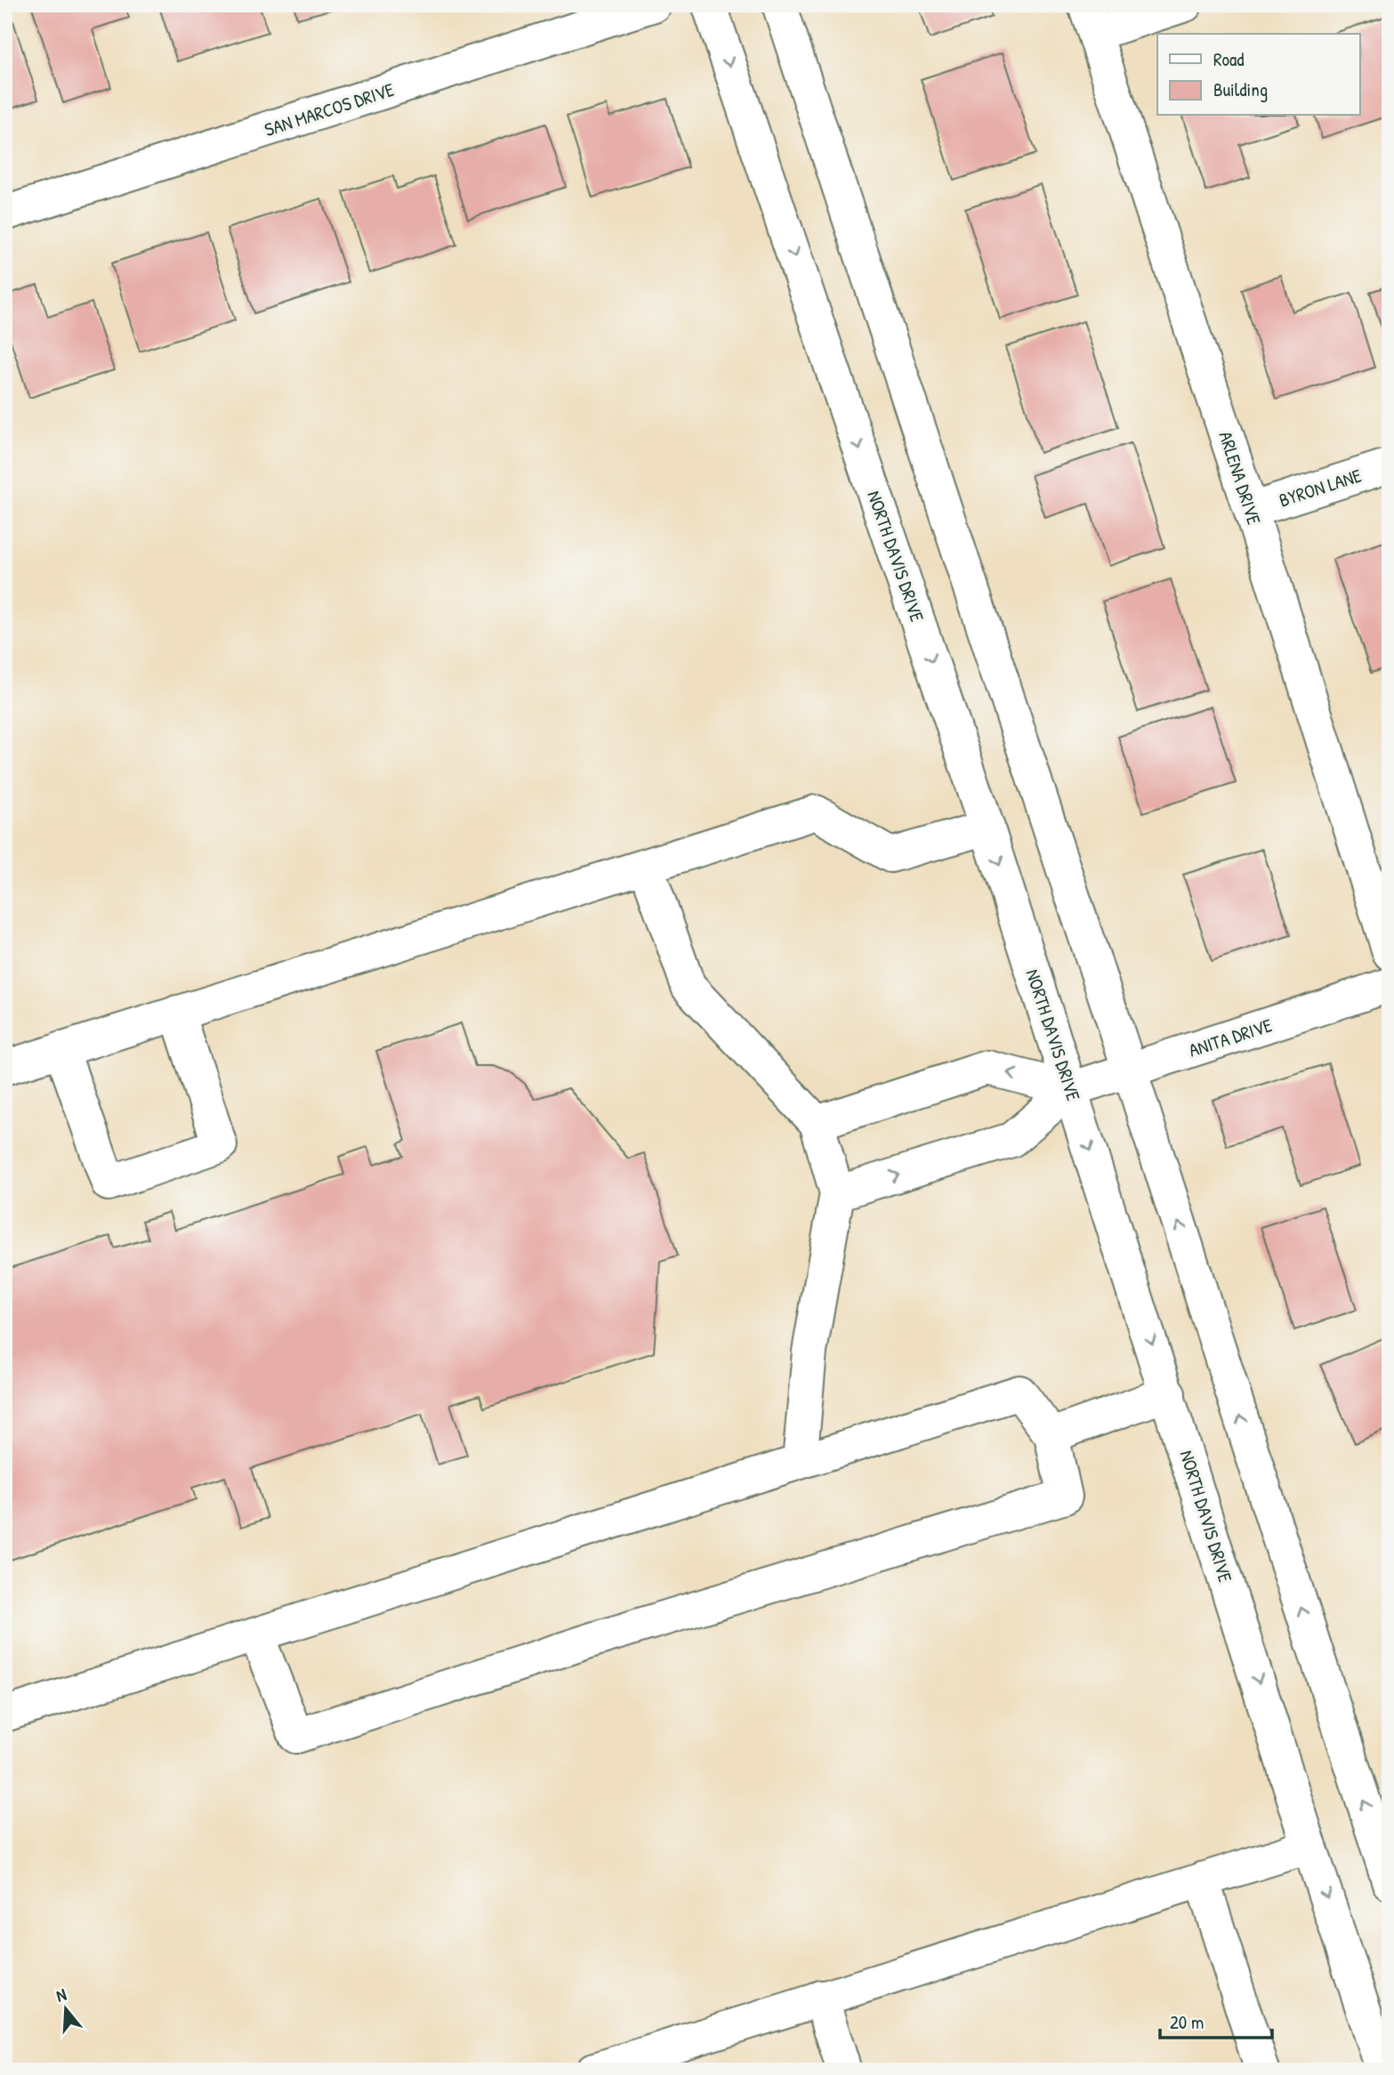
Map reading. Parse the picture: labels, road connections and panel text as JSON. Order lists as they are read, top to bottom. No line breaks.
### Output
{"streets":{"street":["SAN MARCOS DRIVE","ARLENA DRIVE","BYRON LANE","NORTH DAVIS DRIVE","ANITA DRIVE"]},"crossings":[["ARLENA DRIVE","BYRON LANE"],["NORTH DAVIS DRIVE","ANITA DRIVE"]],"legend":["Road","Building"],"scale_bar":"20 m","north":"top"}
